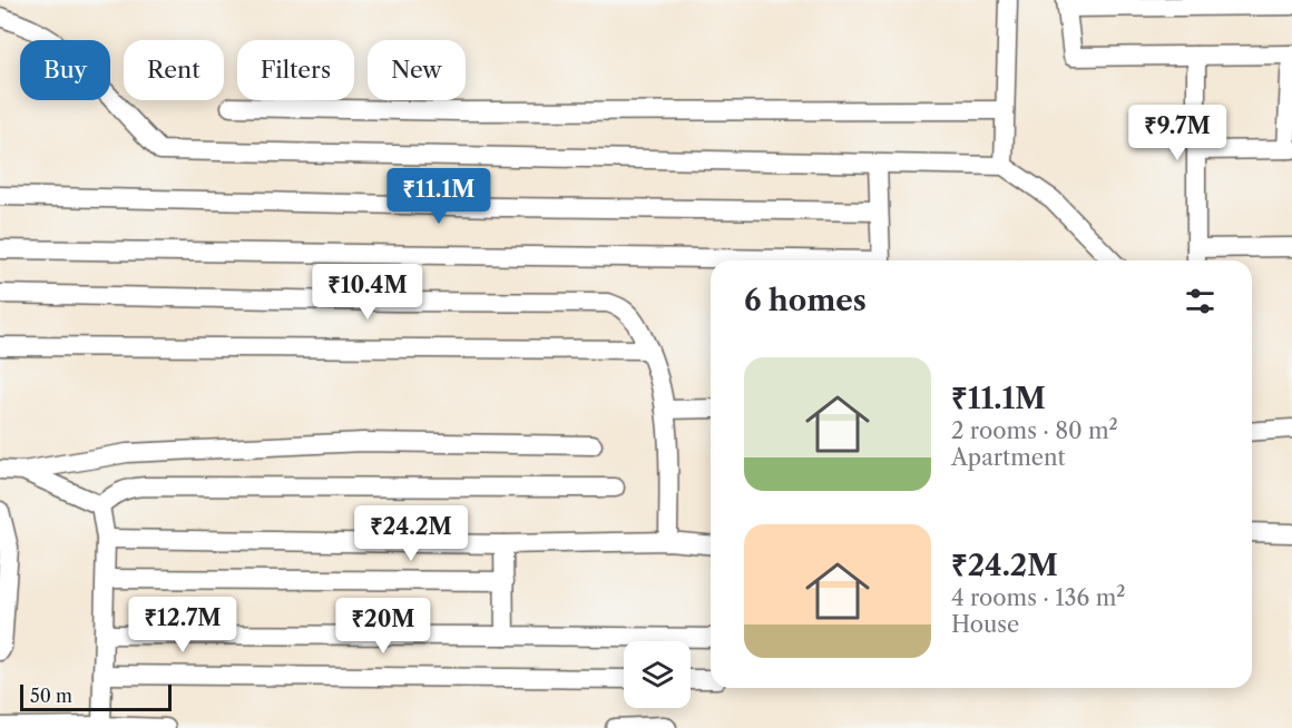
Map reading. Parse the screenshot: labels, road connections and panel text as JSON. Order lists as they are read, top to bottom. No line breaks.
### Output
{"scale_bar":"50 m","page":{"chip":["Buy","Rent","Filters","New"],"price":["₹9.7M","₹11.1M","₹10.4M","₹24.2M","₹12.7M","₹20M"],"heading":"6 homes","list":[{"name":"₹11.1M","note":"2 rooms · 80 m² · Apartment"},{"name":"₹24.2M","note":"4 rooms · 136 m² · House"}],"scale":"50 m"}}
